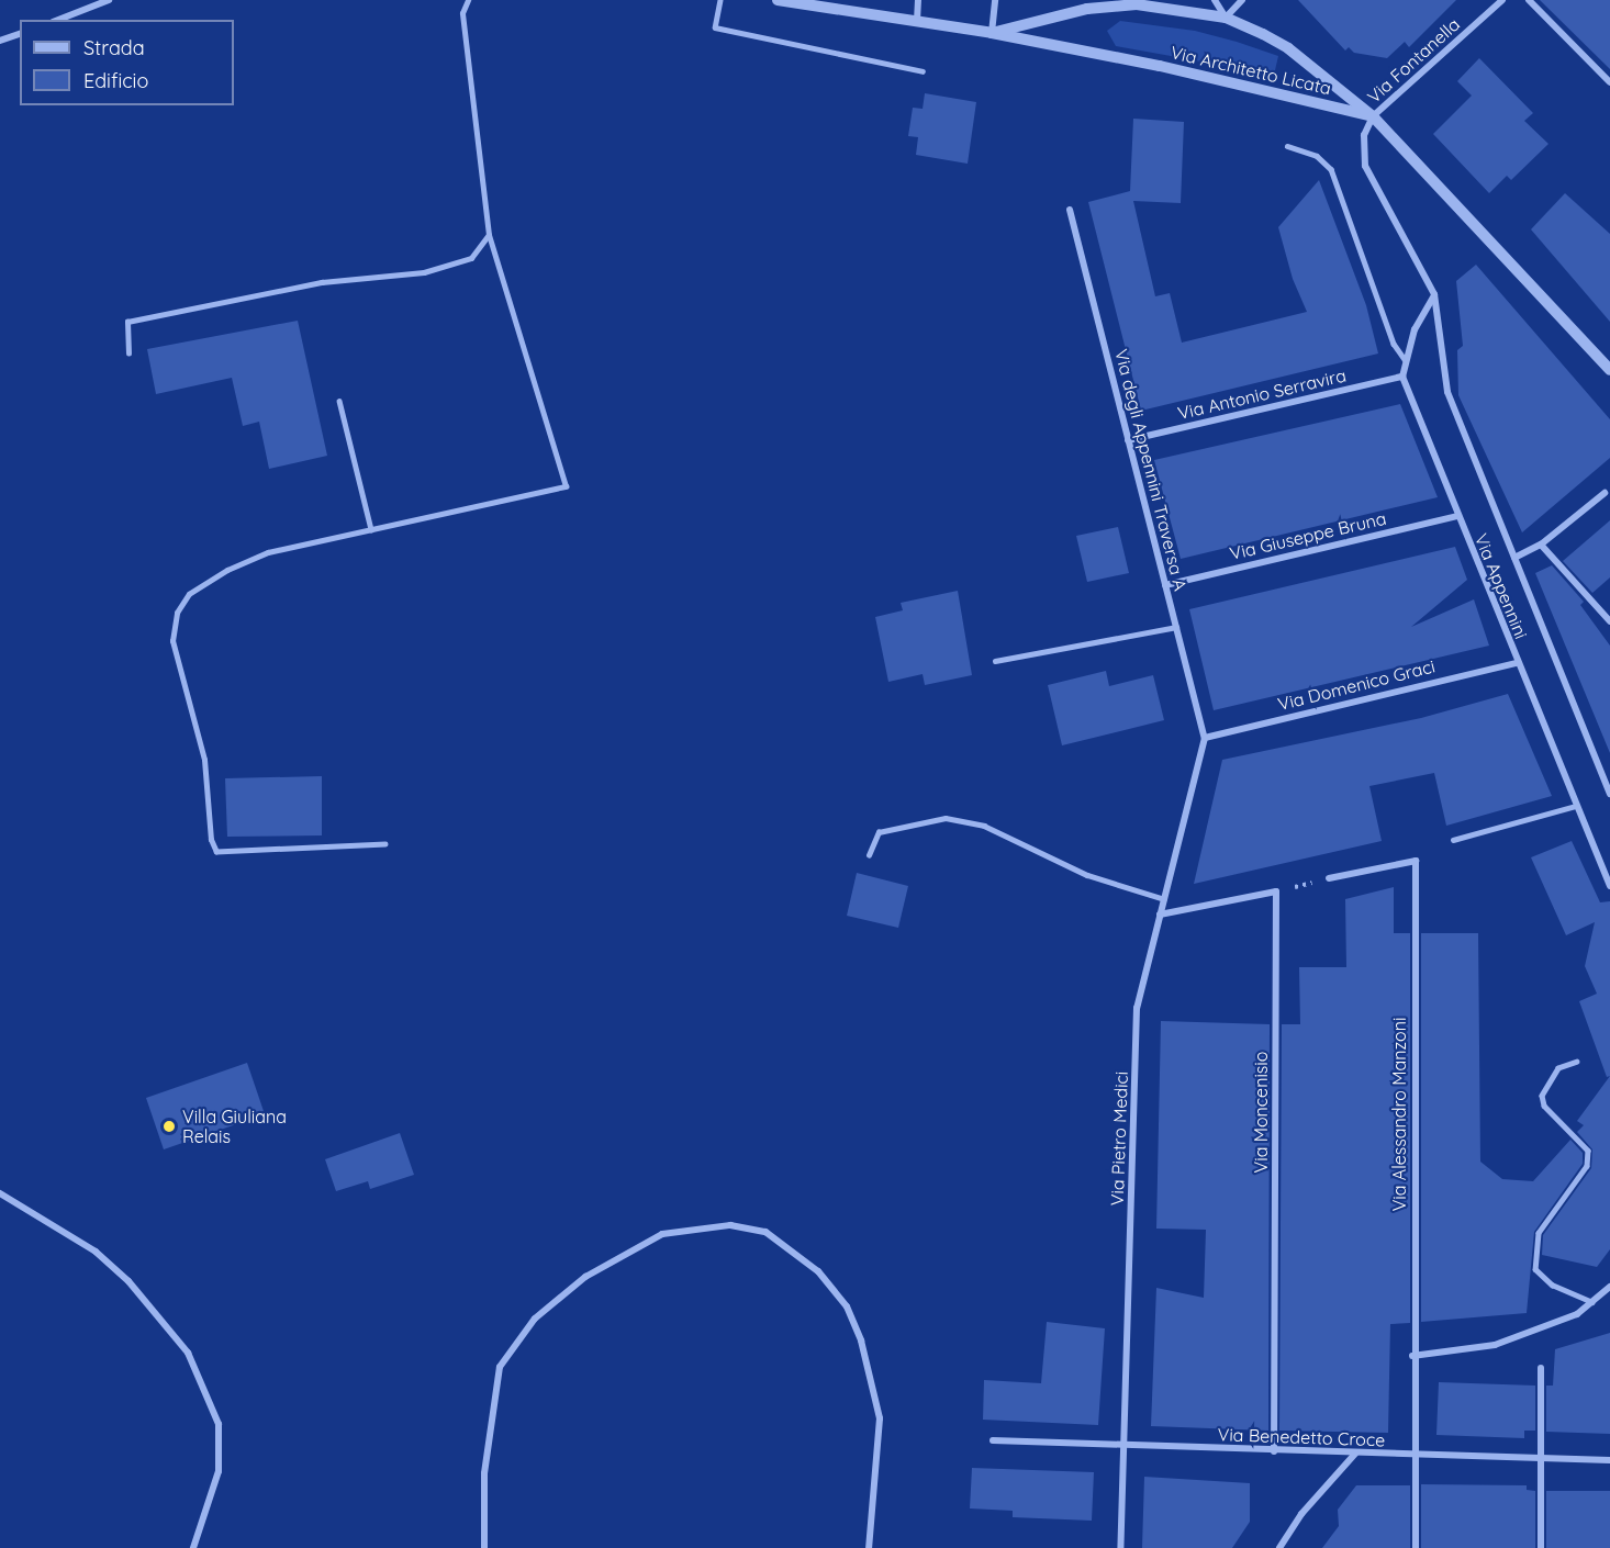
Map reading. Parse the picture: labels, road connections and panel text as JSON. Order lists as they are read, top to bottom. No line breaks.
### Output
{"streets":{"street":["Via Fontanella","Via Architetto Licata","Via Antonio Serravira","Via degli Appennini Traversa A","Via Giuseppe Bruna","Via Appennini","Via Domenico Graci","Via Moncenisio","Via Alessandro Manzoni","Via Pietro Medici","Via Benedetto Croce"]},"crossings":[["Via Fontanella","Via Architetto Licata"],["Via Fontanella","Via Appennini"],["Via Architetto Licata","Via Appennini"],["Via Antonio Serravira","Via degli Appennini Traversa A"],["Via Antonio Serravira","Via Appennini"],["Via degli Appennini Traversa A","Via Giuseppe Bruna"],["Via degli Appennini Traversa A","Via Domenico Graci"],["Via degli Appennini Traversa A","Via Pietro Medici"],["Via Giuseppe Bruna","Via Appennini"],["Via Appennini","Via Domenico Graci"],["Via Domenico Graci","Via Pietro Medici"],["Via Moncenisio","Via Benedetto Croce"],["Via Alessandro Manzoni","Via Benedetto Croce"],["Via Pietro Medici","Via Benedetto Croce"]],"places":["Villa Giuliana Relais"],"legend":["Strada","Edificio"]}
